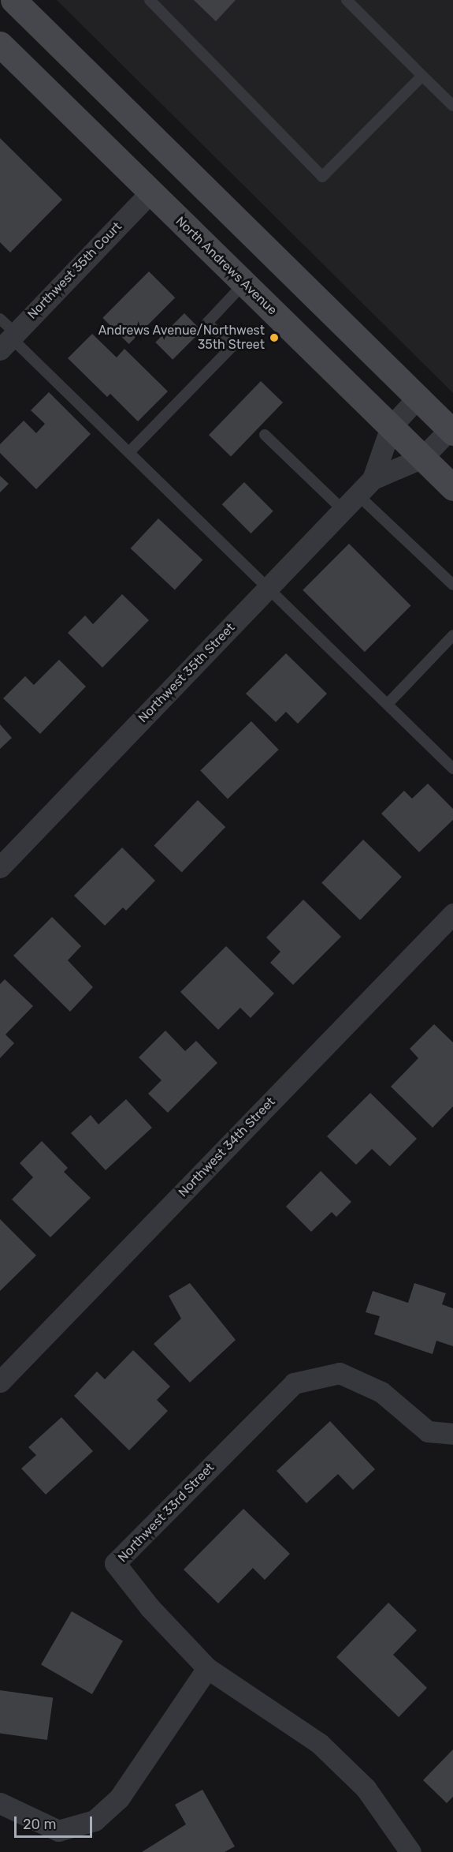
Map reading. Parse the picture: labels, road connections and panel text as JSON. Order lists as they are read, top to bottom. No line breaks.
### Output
{"streets":{"main road":["North Andrews Avenue"],"street":["Northwest 35th Court","Northwest 35th Street","Northwest 34th Street","Northwest 33rd Street"]},"crossings":[["North Andrews Avenue","Northwest 35th Court"],["North Andrews Avenue","Northwest 35th Street"]],"places":["Andrews Avenue/Northwest 35th Street"],"scale_bar":"20 m"}
